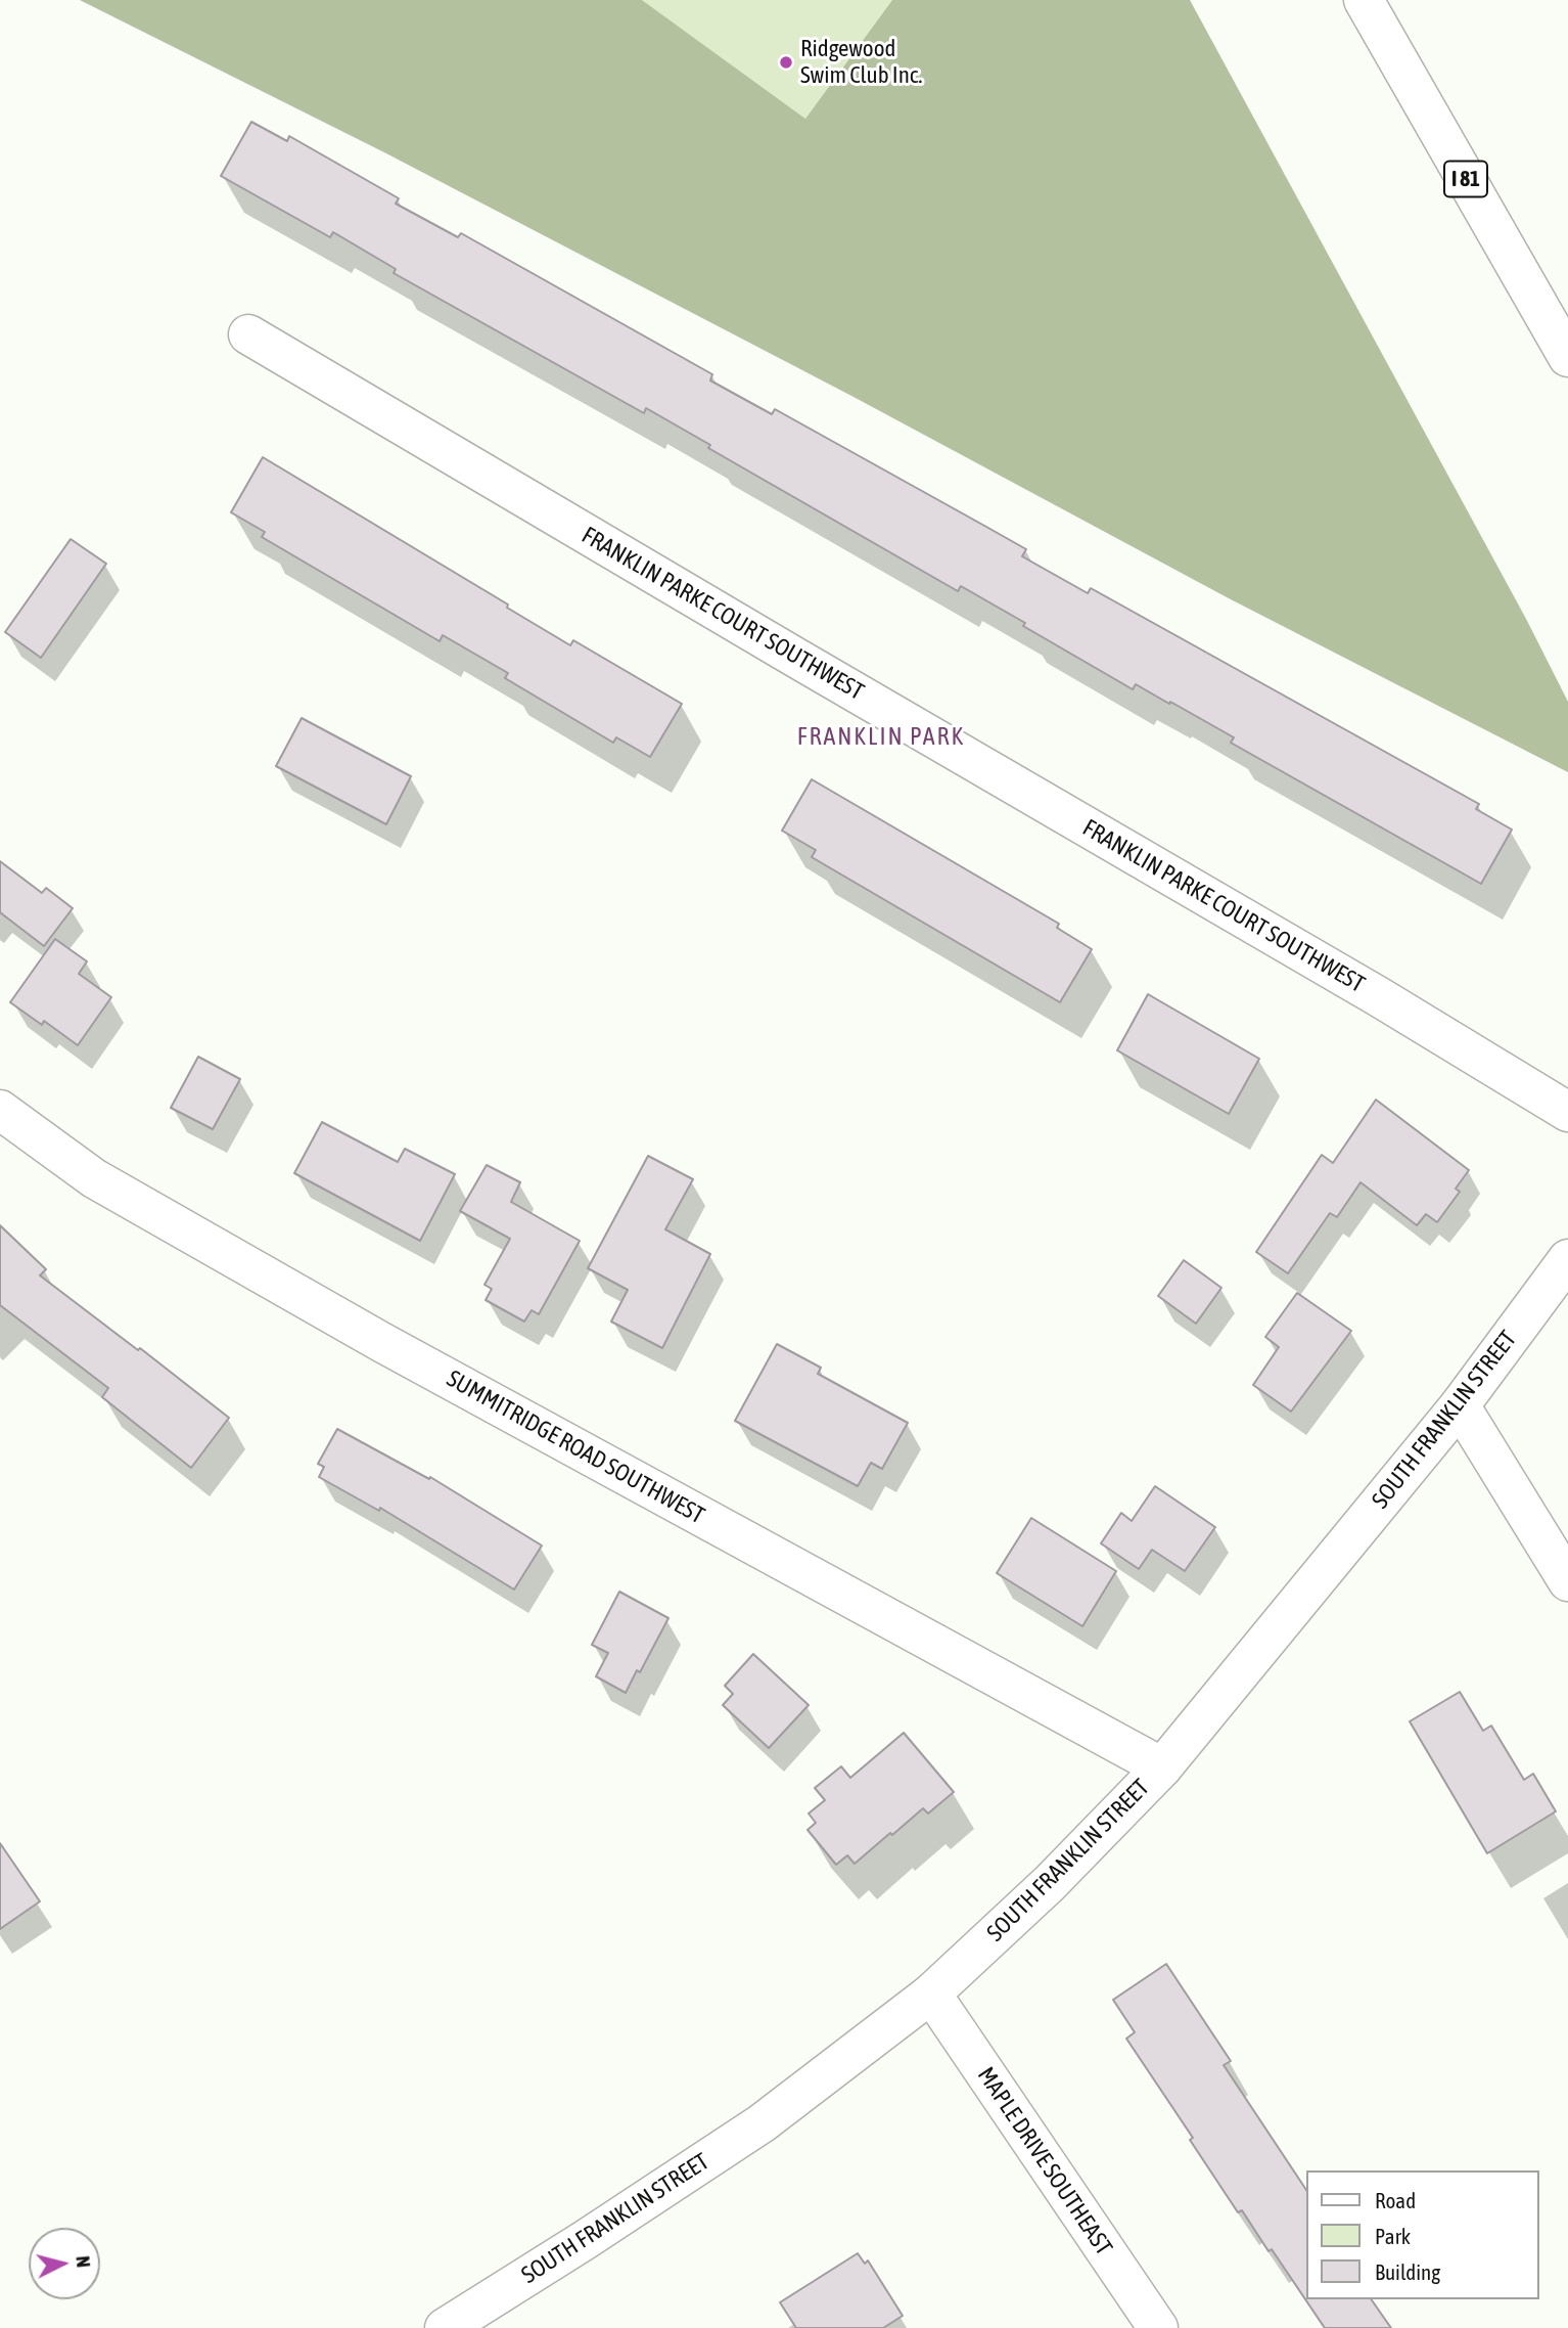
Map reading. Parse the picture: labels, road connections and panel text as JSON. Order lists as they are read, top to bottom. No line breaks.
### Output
{"streets":{"main road":["I 81","FRANKLIN PARKE COURT SOUTHWEST","SOUTH FRANKLIN STREET","SUMMITRIDGE ROAD SOUTHWEST","MAPLE DRIVE SOUTHEAST"]},"crossings":[["SOUTH FRANKLIN STREET","SUMMITRIDGE ROAD SOUTHWEST"],["SOUTH FRANKLIN STREET","MAPLE DRIVE SOUTHEAST"]],"districts":["FRANKLIN PARK"],"places":["Ridgewood Swim Club Inc."],"legend":["Road","Park","Building"],"north":"right"}
